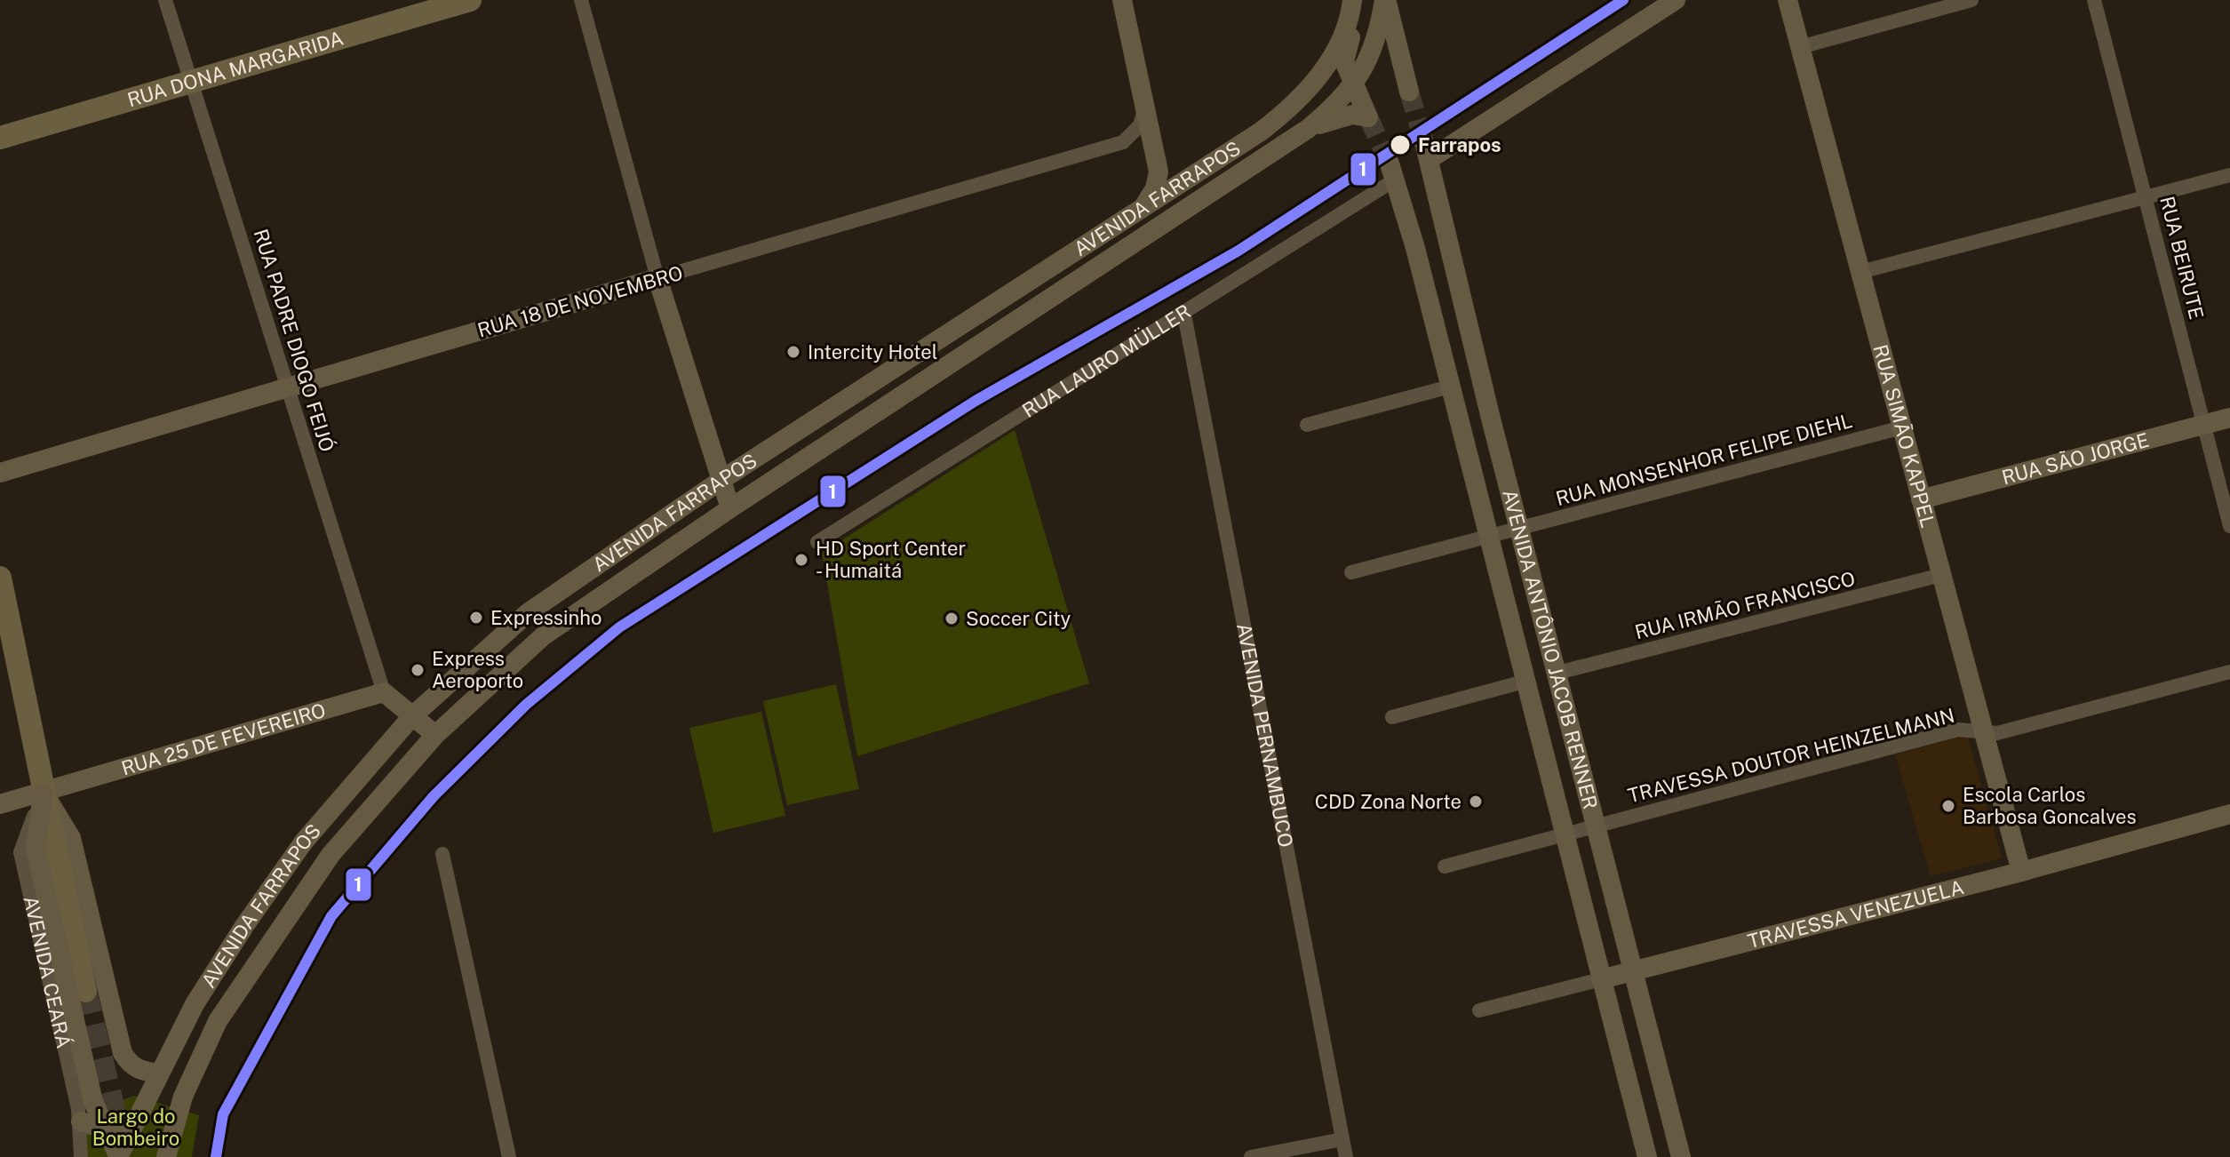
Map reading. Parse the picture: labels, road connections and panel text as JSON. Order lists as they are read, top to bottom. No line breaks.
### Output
{"streets":{"main road":["RUA DONA MARGARIDA","AVENIDA FARRAPOS","RUA 18 DE NOVEMBRO","RUA SIMÃO KAPPEL","RUA SÃO JORGE","AVENIDA ANTÔNIO JACOB RENNER","RUA 25 DE FEVEREIRO","TRAVESSA VENEZUELA","AVENIDA CEARÁ"],"street":["RUA BEIRUTE","RUA PADRE DIOGO FEIJÓ","RUA LAURO MÜLLER","RUA MONSENHOR FELIPE DIEHL","RUA IRMÃO FRANCISCO","AVENIDA PERNAMBUCO","TRAVESSA DOUTOR HEINZELMANN"]},"crossings":[["RUA DONA MARGARIDA","RUA PADRE DIOGO FEIJÓ"],["AVENIDA FARRAPOS","AVENIDA CEARÁ"],["RUA BEIRUTE","RUA SÃO JORGE"],["RUA 18 DE NOVEMBRO","RUA PADRE DIOGO FEIJÓ"],["RUA PADRE DIOGO FEIJÓ","RUA 25 DE FEVEREIRO"],["RUA LAURO MÜLLER","AVENIDA ANTÔNIO JACOB RENNER"],["RUA LAURO MÜLLER","AVENIDA PERNAMBUCO"],["RUA SIMÃO KAPPEL","RUA SÃO JORGE"],["RUA SIMÃO KAPPEL","RUA MONSENHOR FELIPE DIEHL"],["RUA SIMÃO KAPPEL","RUA IRMÃO FRANCISCO"],["RUA SIMÃO KAPPEL","TRAVESSA DOUTOR HEINZELMANN"],["RUA SIMÃO KAPPEL","TRAVESSA VENEZUELA"],["RUA MONSENHOR FELIPE DIEHL","AVENIDA ANTÔNIO JACOB RENNER"],["RUA IRMÃO FRANCISCO","AVENIDA ANTÔNIO JACOB RENNER"],["AVENIDA ANTÔNIO JACOB RENNER","TRAVESSA DOUTOR HEINZELMANN"],["AVENIDA ANTÔNIO JACOB RENNER","TRAVESSA VENEZUELA"],["RUA 25 DE FEVEREIRO","AVENIDA CEARÁ"]],"parks":["Largo do Bombeiro"],"places":["Farrapos","Intercity Hotel","HD Sport Center - Humaitá","Expressinho","Soccer City","Express Aeroporto","CDD Zona Norte","Escola Carlos Barbosa Goncalves"],"lines":["transit line 1"]}
